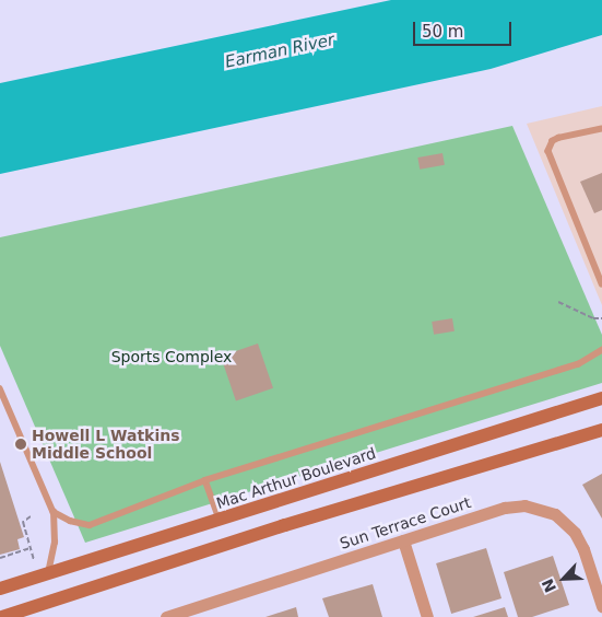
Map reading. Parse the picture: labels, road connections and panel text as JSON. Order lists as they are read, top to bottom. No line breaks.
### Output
{"streets":{"street":["Mac Arthur Boulevard","Sun Terrace Court"]},"water":["Earman River"],"parks":["Sports Complex"],"places":["Howell L Watkins Middle School"],"scale_bar":"50 m","north":"bottom left"}
